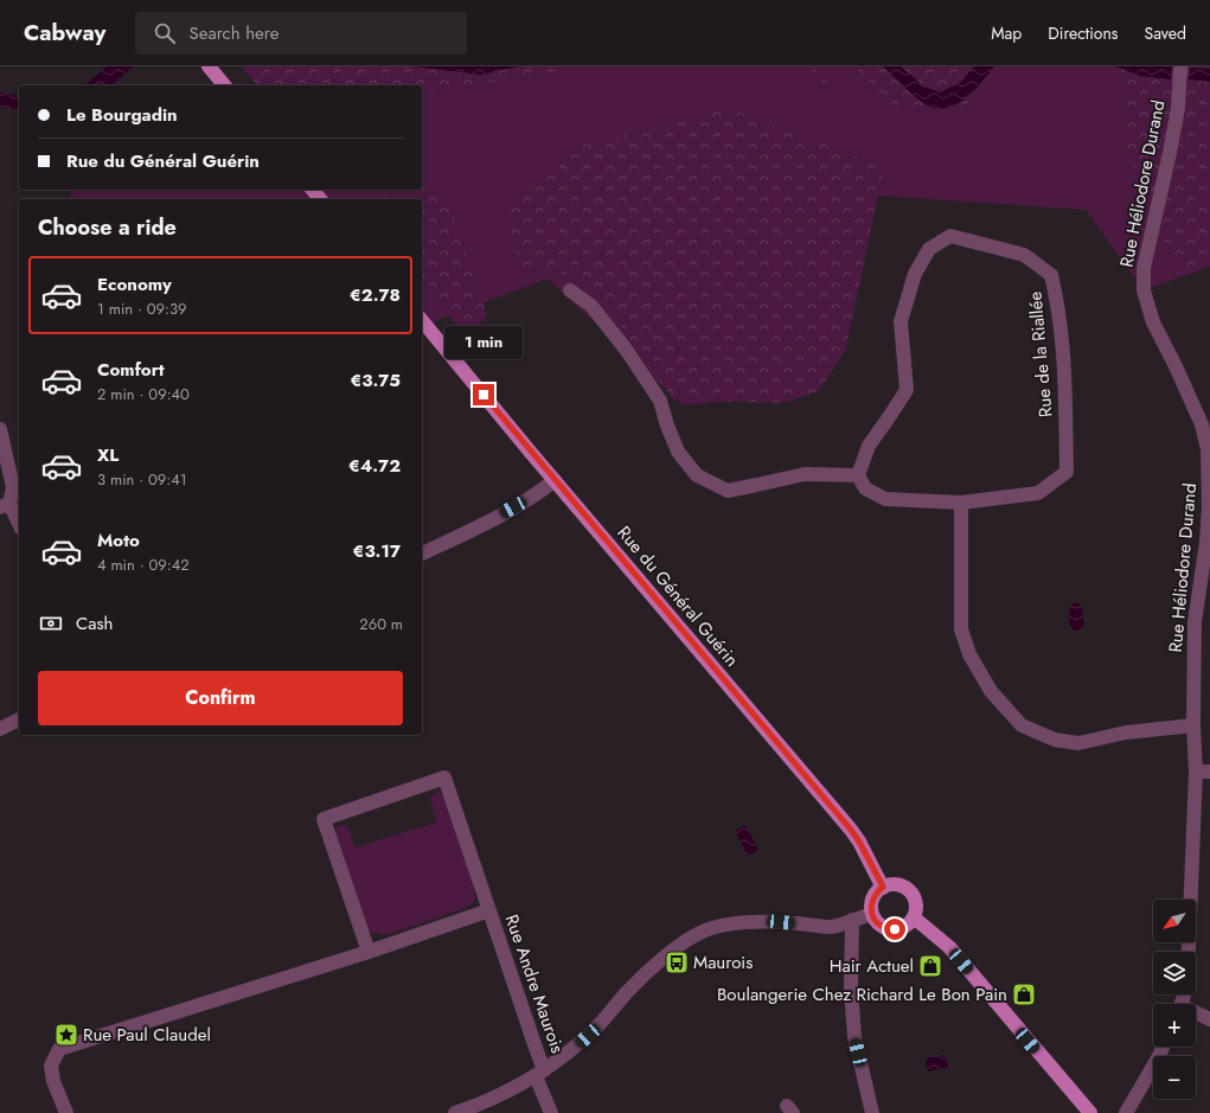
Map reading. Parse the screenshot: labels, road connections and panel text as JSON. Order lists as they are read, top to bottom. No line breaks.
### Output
{"streets":{"main road":["Rue du Général Guérin"],"street":["Rue Héliodore Durand","Rue de la Riallée","Rue Andre Maurois"]},"places":{"bus stop":["Maurois"],"shop":["Hair Actuel","Boulangerie Chez Richard Le Bon Pain"],"place":["Rue Paul Claudel"]},"north":"bottom left","page":{"header":"Cabway","search":"Search here","nav":["Map","Directions","Saved"],"banner":["Le Bourgadin","Rue du Général Guérin"],"heading":"Choose a ride","list":[{"name":"Economy","note":"1 min · 09:39","value":"€2.78"},{"name":"Comfort","note":"2 min · 09:40","value":"€3.75"},{"name":"XL","note":"3 min · 09:41","value":"€4.72"},{"name":"Moto","note":"4 min · 09:42","value":"€3.17"}],"bubble":"1 min","pay":["Cash","260 m"],"buttons":"Confirm","map_buttons":["+","−"]}}
